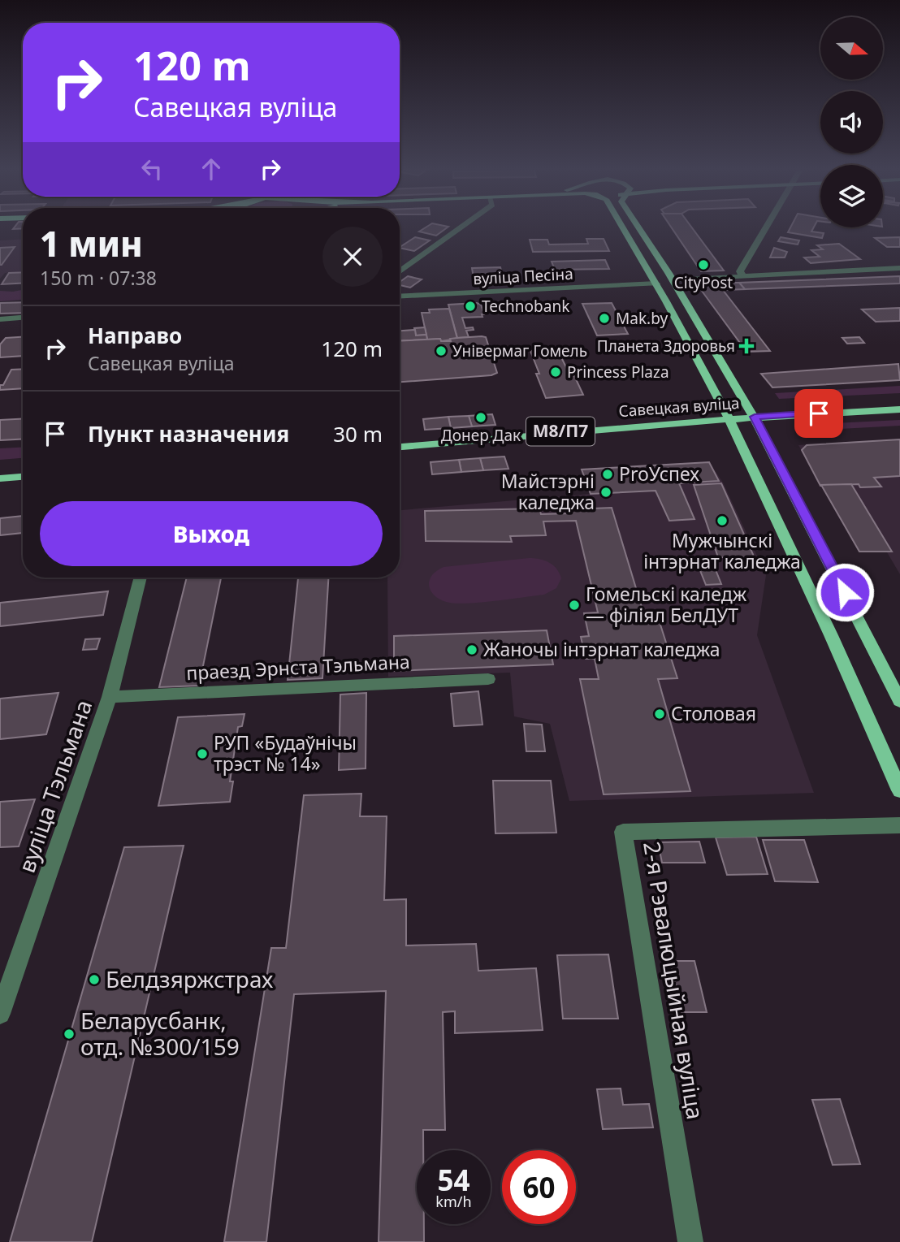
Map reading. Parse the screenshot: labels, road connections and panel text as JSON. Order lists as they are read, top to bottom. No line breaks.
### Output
{"streets":{"main road":["Савецкая вуліца","М8/П7"],"street":["вуліца Песіна","праезд Эрнста Тэльмана","вуліца Тэльмана","2-я Рэвалюцыйная вуліца"]},"crossings":[["праезд Эрнста Тэльмана","вуліца Тэльмана"]],"places":{"other":["CityPost","Technobank","Mak.by","Універмаг Гомель","Princess Plaza","Донер Дак","ProУспех","Майстэрні каледжа","Мужчынскі інтэрнат каледжа","Гомельскі каледж — філіял БелДУТ","Жаночы інтэрнат каледжа","Столовая","РУП «Будаўнічы трэст № 14»","Белдзяржстрах","Беларусбанк, отд. №300/159"],"health":["Планета Здоровья"]},"north":"right","page":{"turn":["120 m","Савецкая вуліца"],"heading":["1 мин","150 m · 07:38"],"list":[{"name":"Направо","note":"Савецкая вуліца","value":"120 m"},{"name":"Пункт назначения","value":"30 m"}],"buttons":"Выход","speed":"54 km/h","limit":"60"}}
